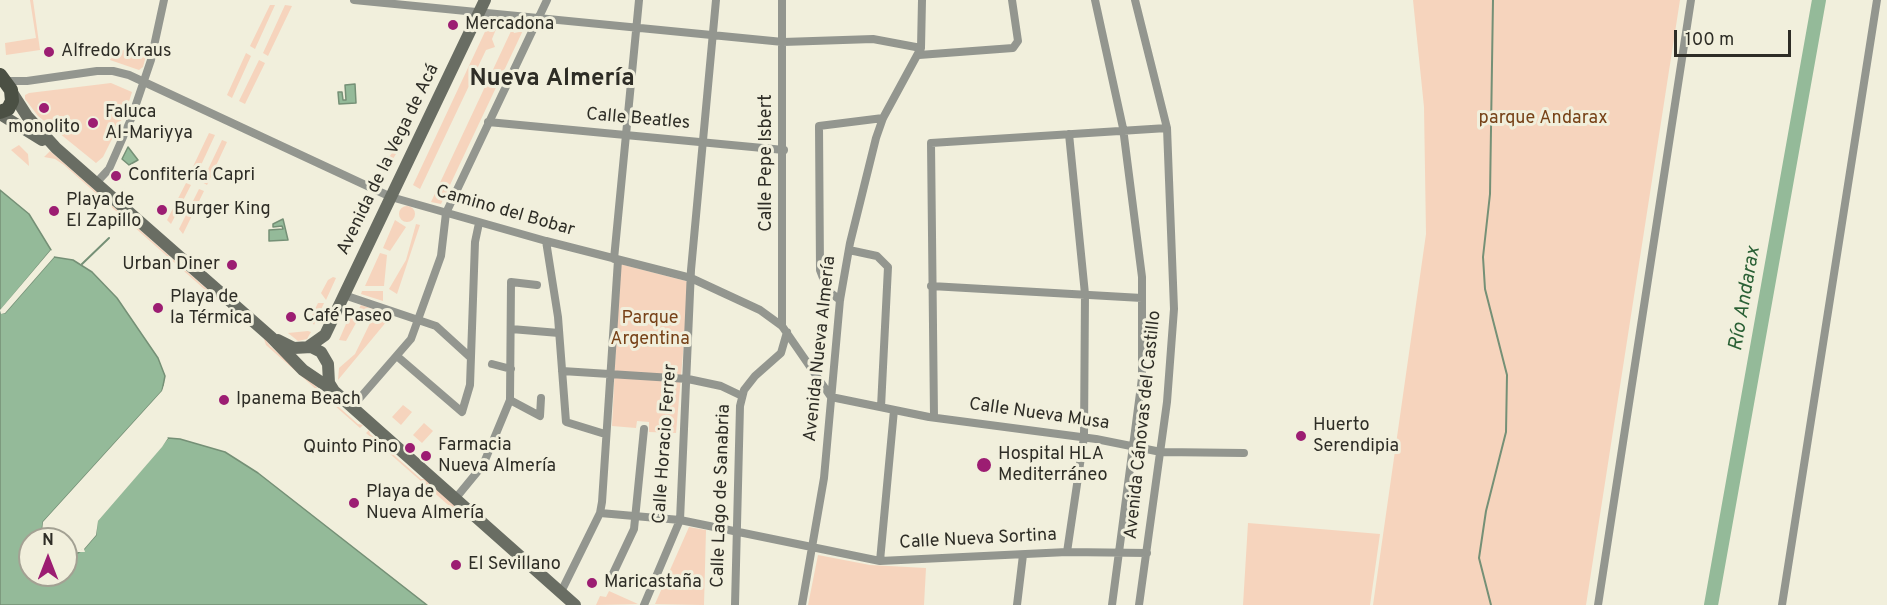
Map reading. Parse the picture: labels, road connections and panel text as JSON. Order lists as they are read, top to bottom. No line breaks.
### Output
{"streets":{"main road":["Avenida de la Vega de Acá"],"street":["Calle Beatles","Calle Pepe Isbert","Camino del Bobar","Avenida Nueva Almería","Calle Nueva Musa","Avenida Cánovas del Castillo","Calle Horacio Ferrer","Calle Lago de Sanabria","Calle Nueva Sortina"]},"crossings":[["Calle Beatles","Calle Pepe Isbert"],["Calle Beatles","Calle Horacio Ferrer"],["Avenida de la Vega de Acá","Camino del Bobar"],["Calle Pepe Isbert","Camino del Bobar"],["Calle Pepe Isbert","Calle Lago de Sanabria"],["Camino del Bobar","Avenida Nueva Almería"],["Camino del Bobar","Calle Nueva Musa"],["Camino del Bobar","Calle Horacio Ferrer"],["Camino del Bobar","Calle Lago de Sanabria"],["Avenida Nueva Almería","Calle Nueva Musa"],["Avenida Nueva Almería","Calle Nueva Sortina"],["Calle Nueva Musa","Avenida Cánovas del Castillo"],["Avenida Cánovas del Castillo","Calle Nueva Sortina"],["Calle Horacio Ferrer","Calle Nueva Sortina"],["Calle Lago de Sanabria","Calle Nueva Sortina"]],"districts":["Nueva Almería"],"water":["Río Andarax"],"parks":["parque Andarax","Parque Argentina"],"places":["Mercadona","Alfredo Kraus","monolito","Faluca Al-Mariyya","Confitería Capri","Burger King","Playa de El Zapillo","Urban Diner","Playa de la Térmica","Café Paseo","Ipanema Beach","Huerto Serendipia","Quinto Pino","Farmacia Nueva Almería","Hospital HLA Mediterráneo","Playa de Nueva Almería","El Sevillano","Maricastaña"],"scale_bar":"100 m","north":"top"}
